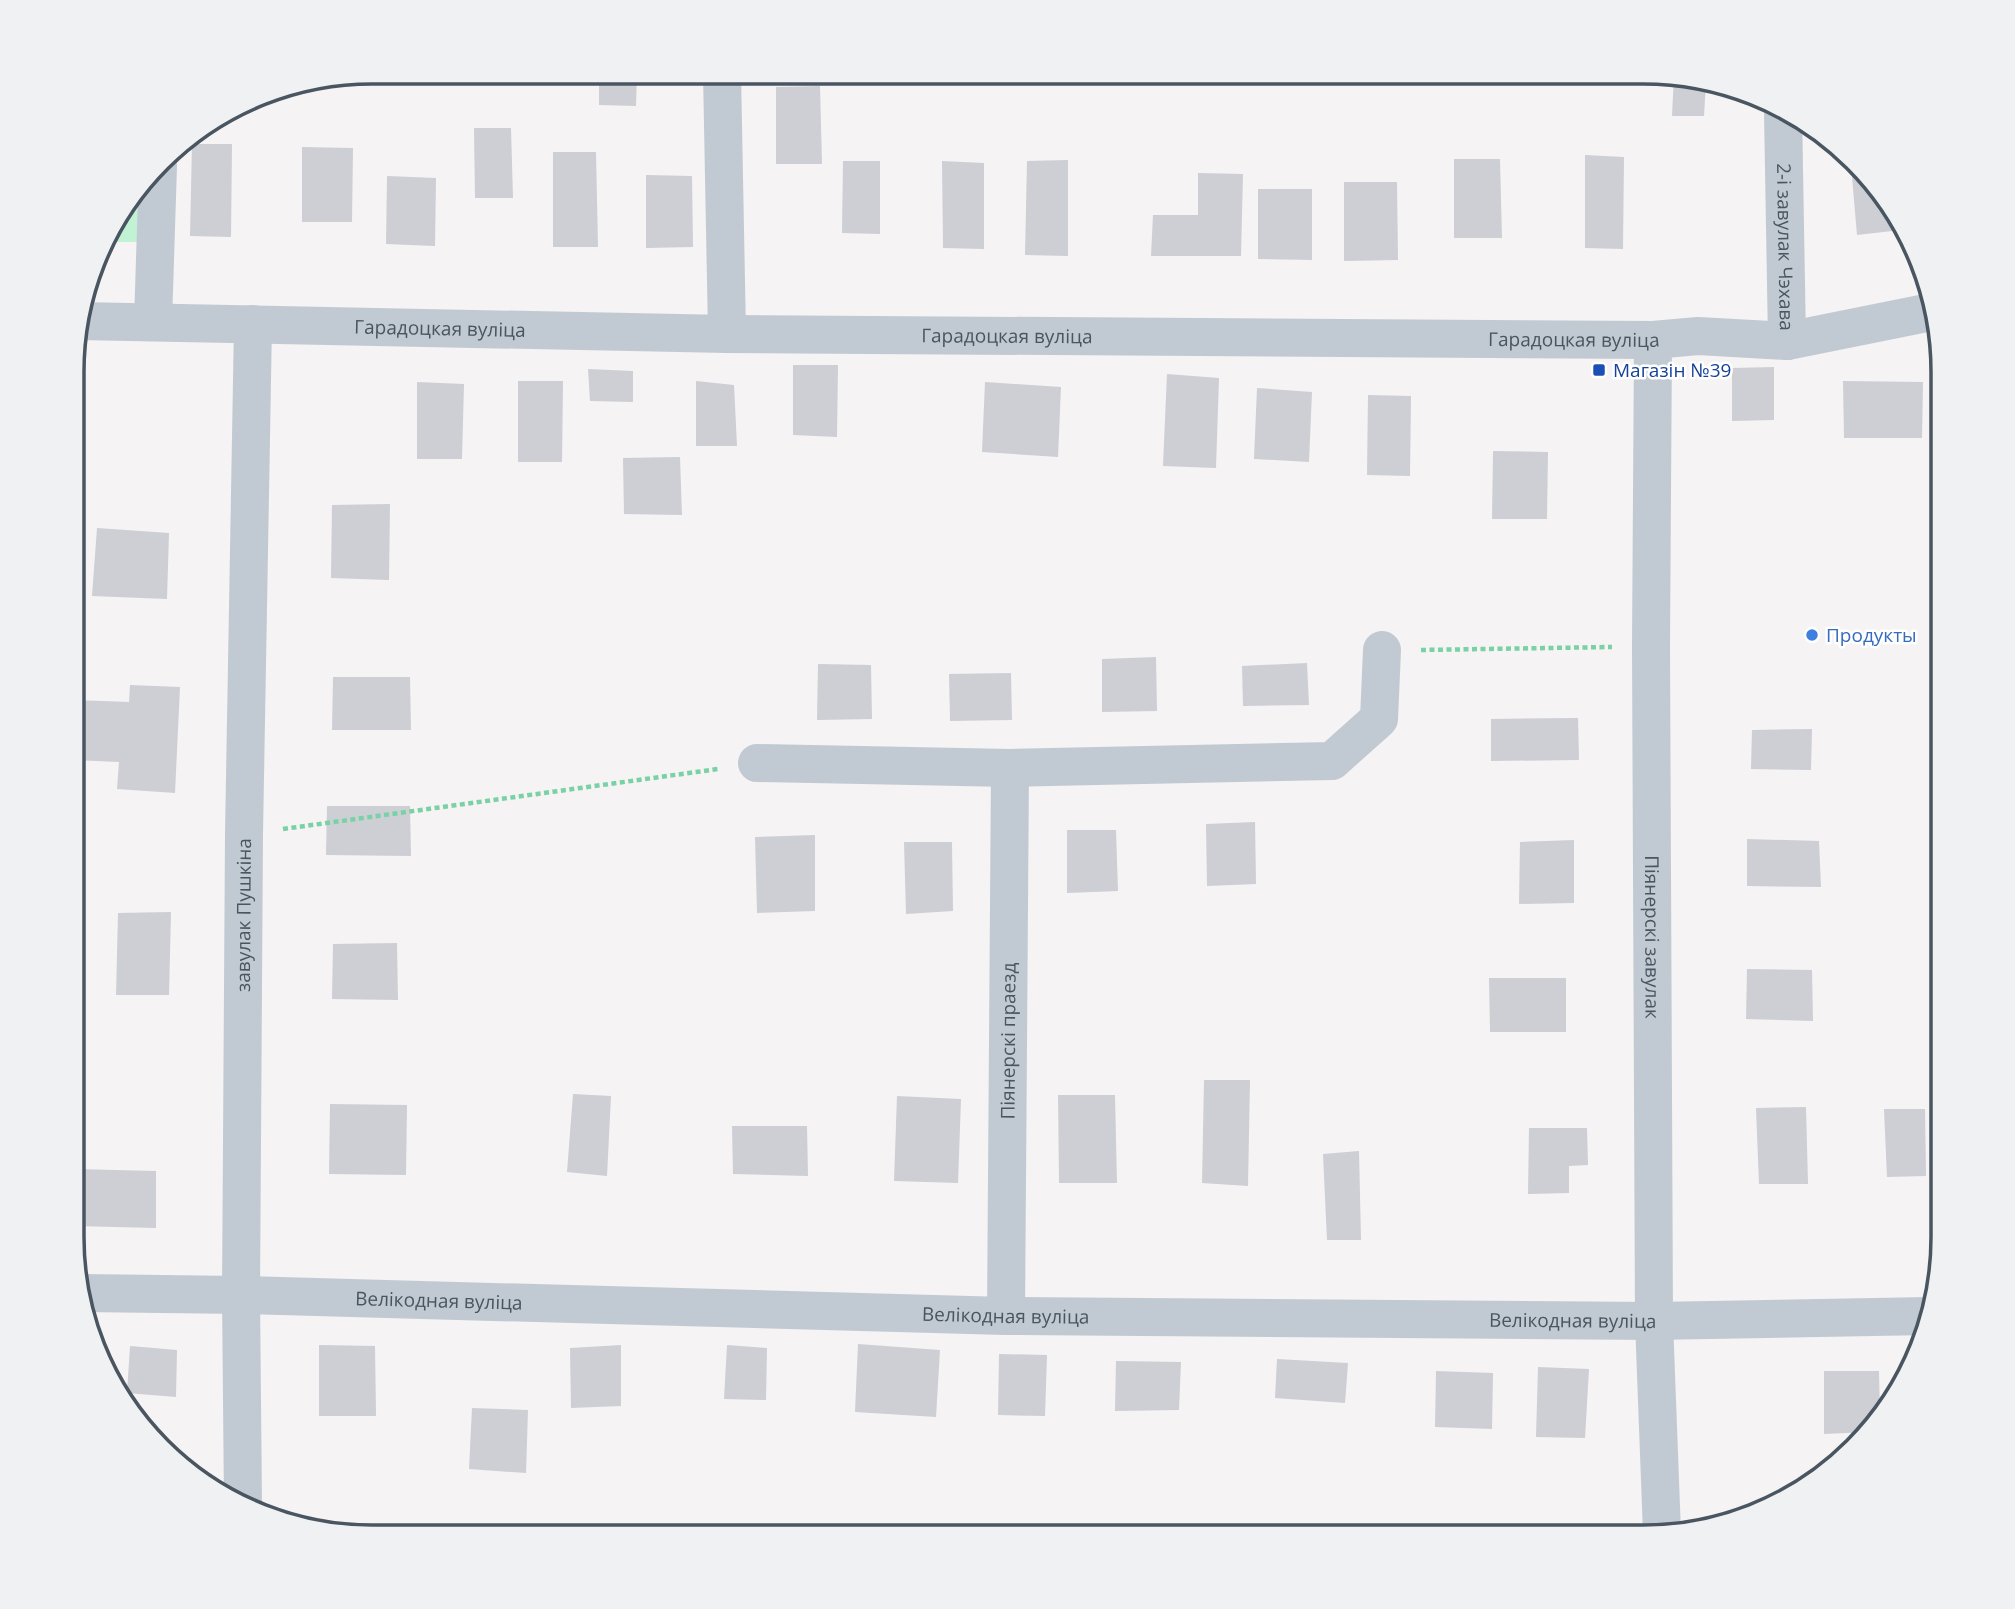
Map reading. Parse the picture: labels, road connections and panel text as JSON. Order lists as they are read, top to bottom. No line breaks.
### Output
{"streets":{"street":["2-і завулак Чэхава","Гарадоцкая вуліца","завулак Пушкіна","Піянерскі завулак","Піянерскі праезд","Велікодная вуліца"]},"crossings":[["2-і завулак Чэхава","Гарадоцкая вуліца"],["Гарадоцкая вуліца","завулак Пушкіна"],["Гарадоцкая вуліца","Піянерскі завулак"],["завулак Пушкіна","Велікодная вуліца"],["Піянерскі завулак","Велікодная вуліца"],["Піянерскі праезд","Велікодная вуліца"]],"places":{"transit":["Магазін №39"],"other":["Продукты"]}}
